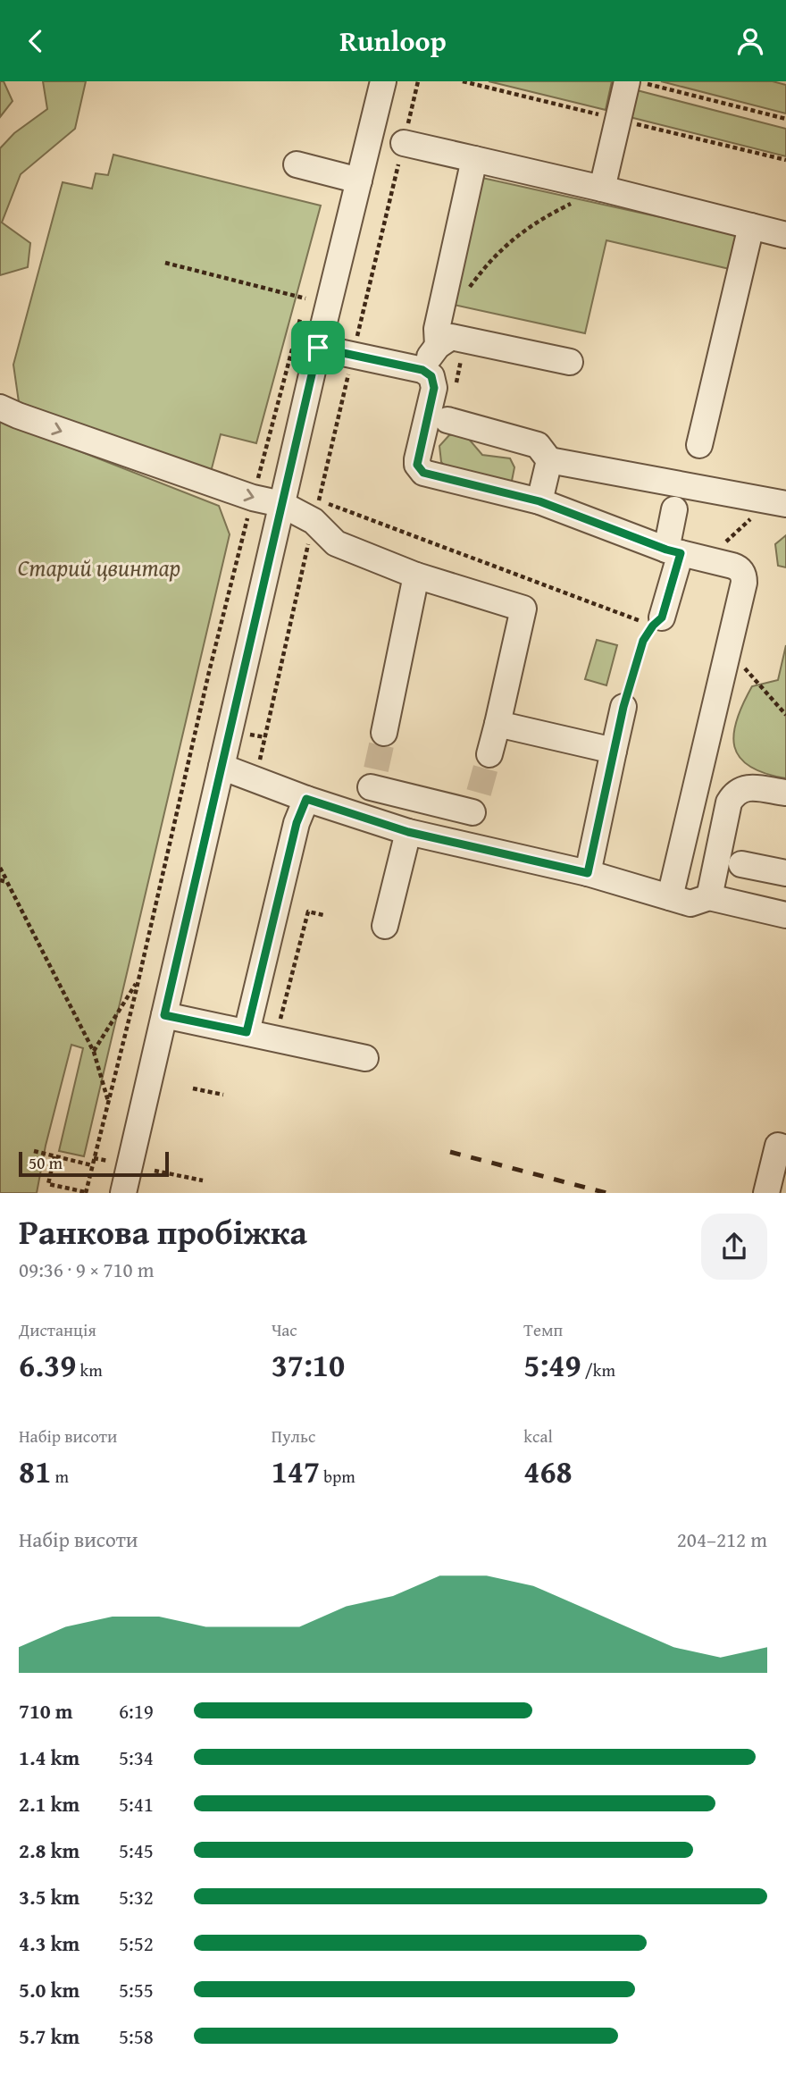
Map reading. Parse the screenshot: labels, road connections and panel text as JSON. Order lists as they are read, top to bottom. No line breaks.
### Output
{"parks":["Старий цвинтар"],"scale_bar":"50 m","page":{"header":"Runloop","scale":"50 m","heading":["Ранкова пробіжка","09:36 · 9 × 710 m"],"stats":[["Дистанція","6.39 km"],["Час","37:10"],["Темп","5:49 /km"],["Набір висоти","81 m"],["Пульс","147 bpm"],["kcal","468"]],"chart":["Набір висоти","204–212 m"],"list":[{"name":"710 m","note":"6:19"},{"name":"1.4 km","note":"5:34"},{"name":"2.1 km","note":"5:41"},{"name":"2.8 km","note":"5:45"},{"name":"3.5 km","note":"5:32"},{"name":"4.3 km","note":"5:52"},{"name":"5.0 km","note":"5:55"},{"name":"5.7 km","note":"5:58"}]}}
